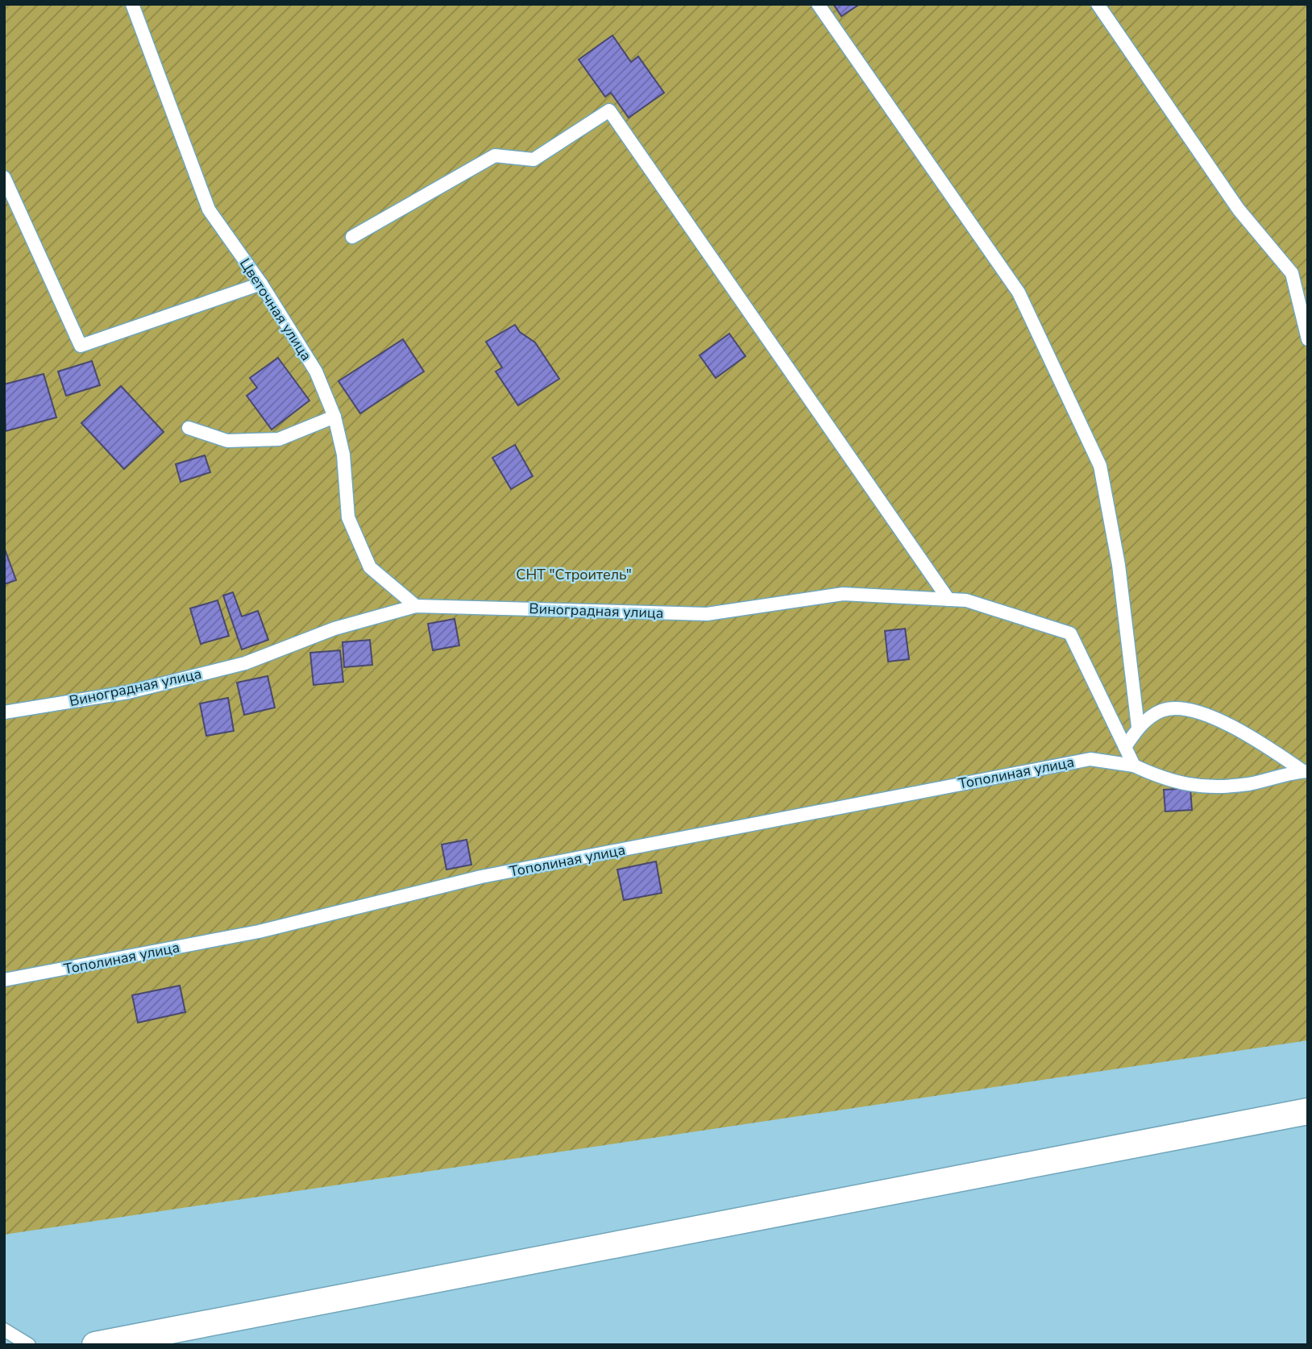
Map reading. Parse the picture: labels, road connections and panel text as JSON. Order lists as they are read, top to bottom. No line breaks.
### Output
{"streets":{"lane":["Цветочная улица","Виноградная улица","Тополиная улица"]},"crossings":[["Цветочная улица","Виноградная улица"],["Виноградная улица","Тополиная улица"]],"parks":["СНТ \"Строитель\""]}
